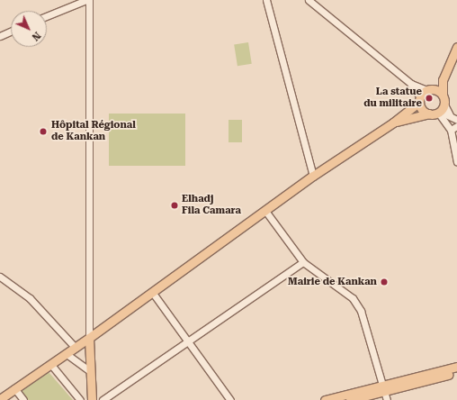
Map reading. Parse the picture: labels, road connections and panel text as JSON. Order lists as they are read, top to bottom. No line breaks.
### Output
{"places":["La statue du militaire","Hôpital Régional de Kankan","Elhadj Fila Camara","Mairie de Kankan"],"north":"bottom right"}
